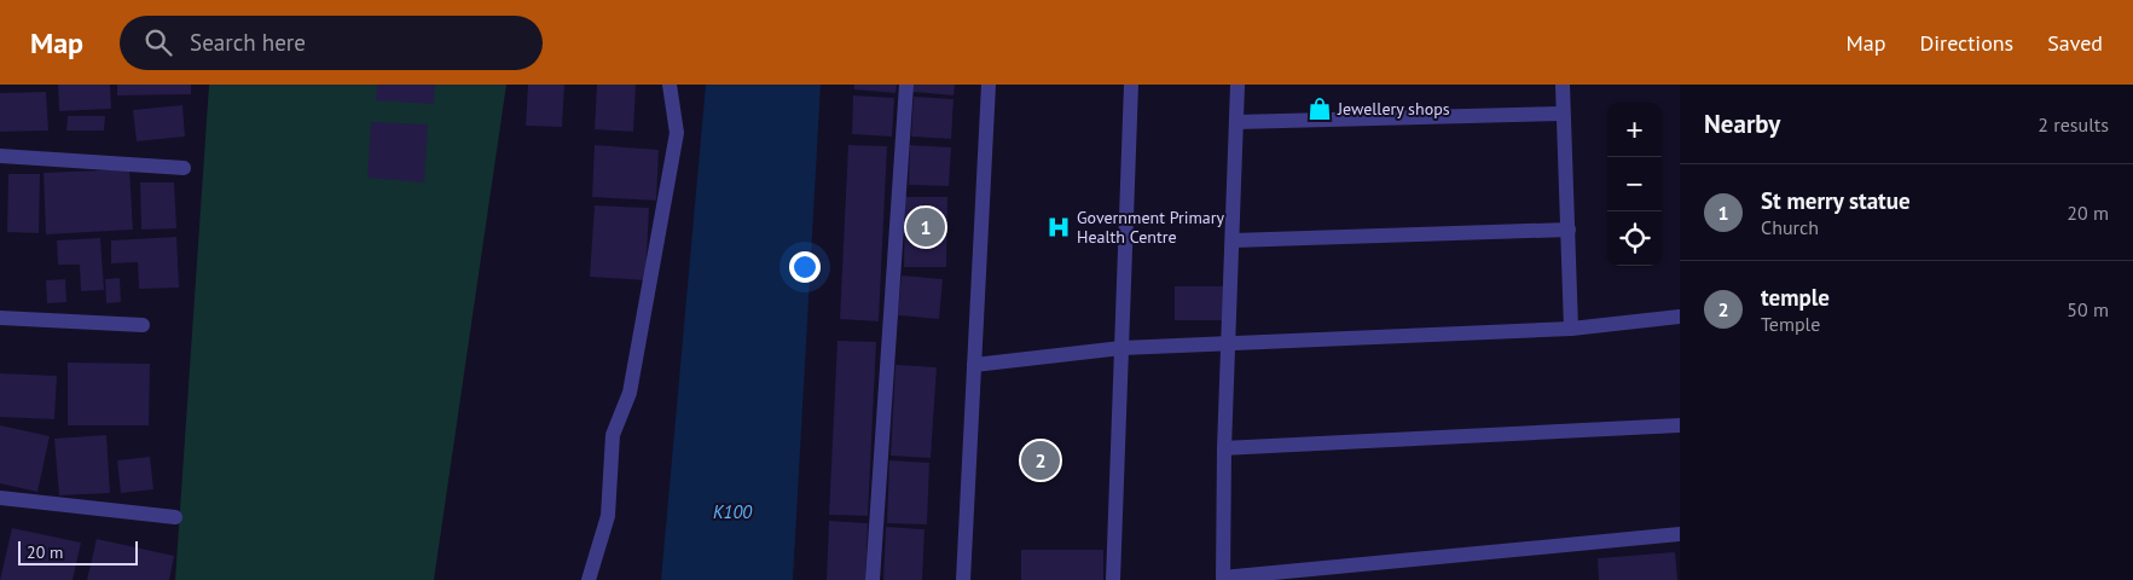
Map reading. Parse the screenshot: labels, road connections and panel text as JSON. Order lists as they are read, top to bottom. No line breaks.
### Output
{"water":["K100"],"places":{"shop":["Jewellery shops"],"hospital":["Government Primary Health Centre"]},"scale_bar":"20 m","page":{"header":"Map","search":"Search here","nav":["Map","Directions","Saved"],"heading":["Nearby","2 results"],"map_buttons":["+","−"],"list":[{"mark":"1","name":"St merry statue","note":"Church","value":"20 m"},{"mark":"2","name":"temple","note":"Temple","value":"50 m"}],"pins":["1","2"],"scale":"20 m"}}
